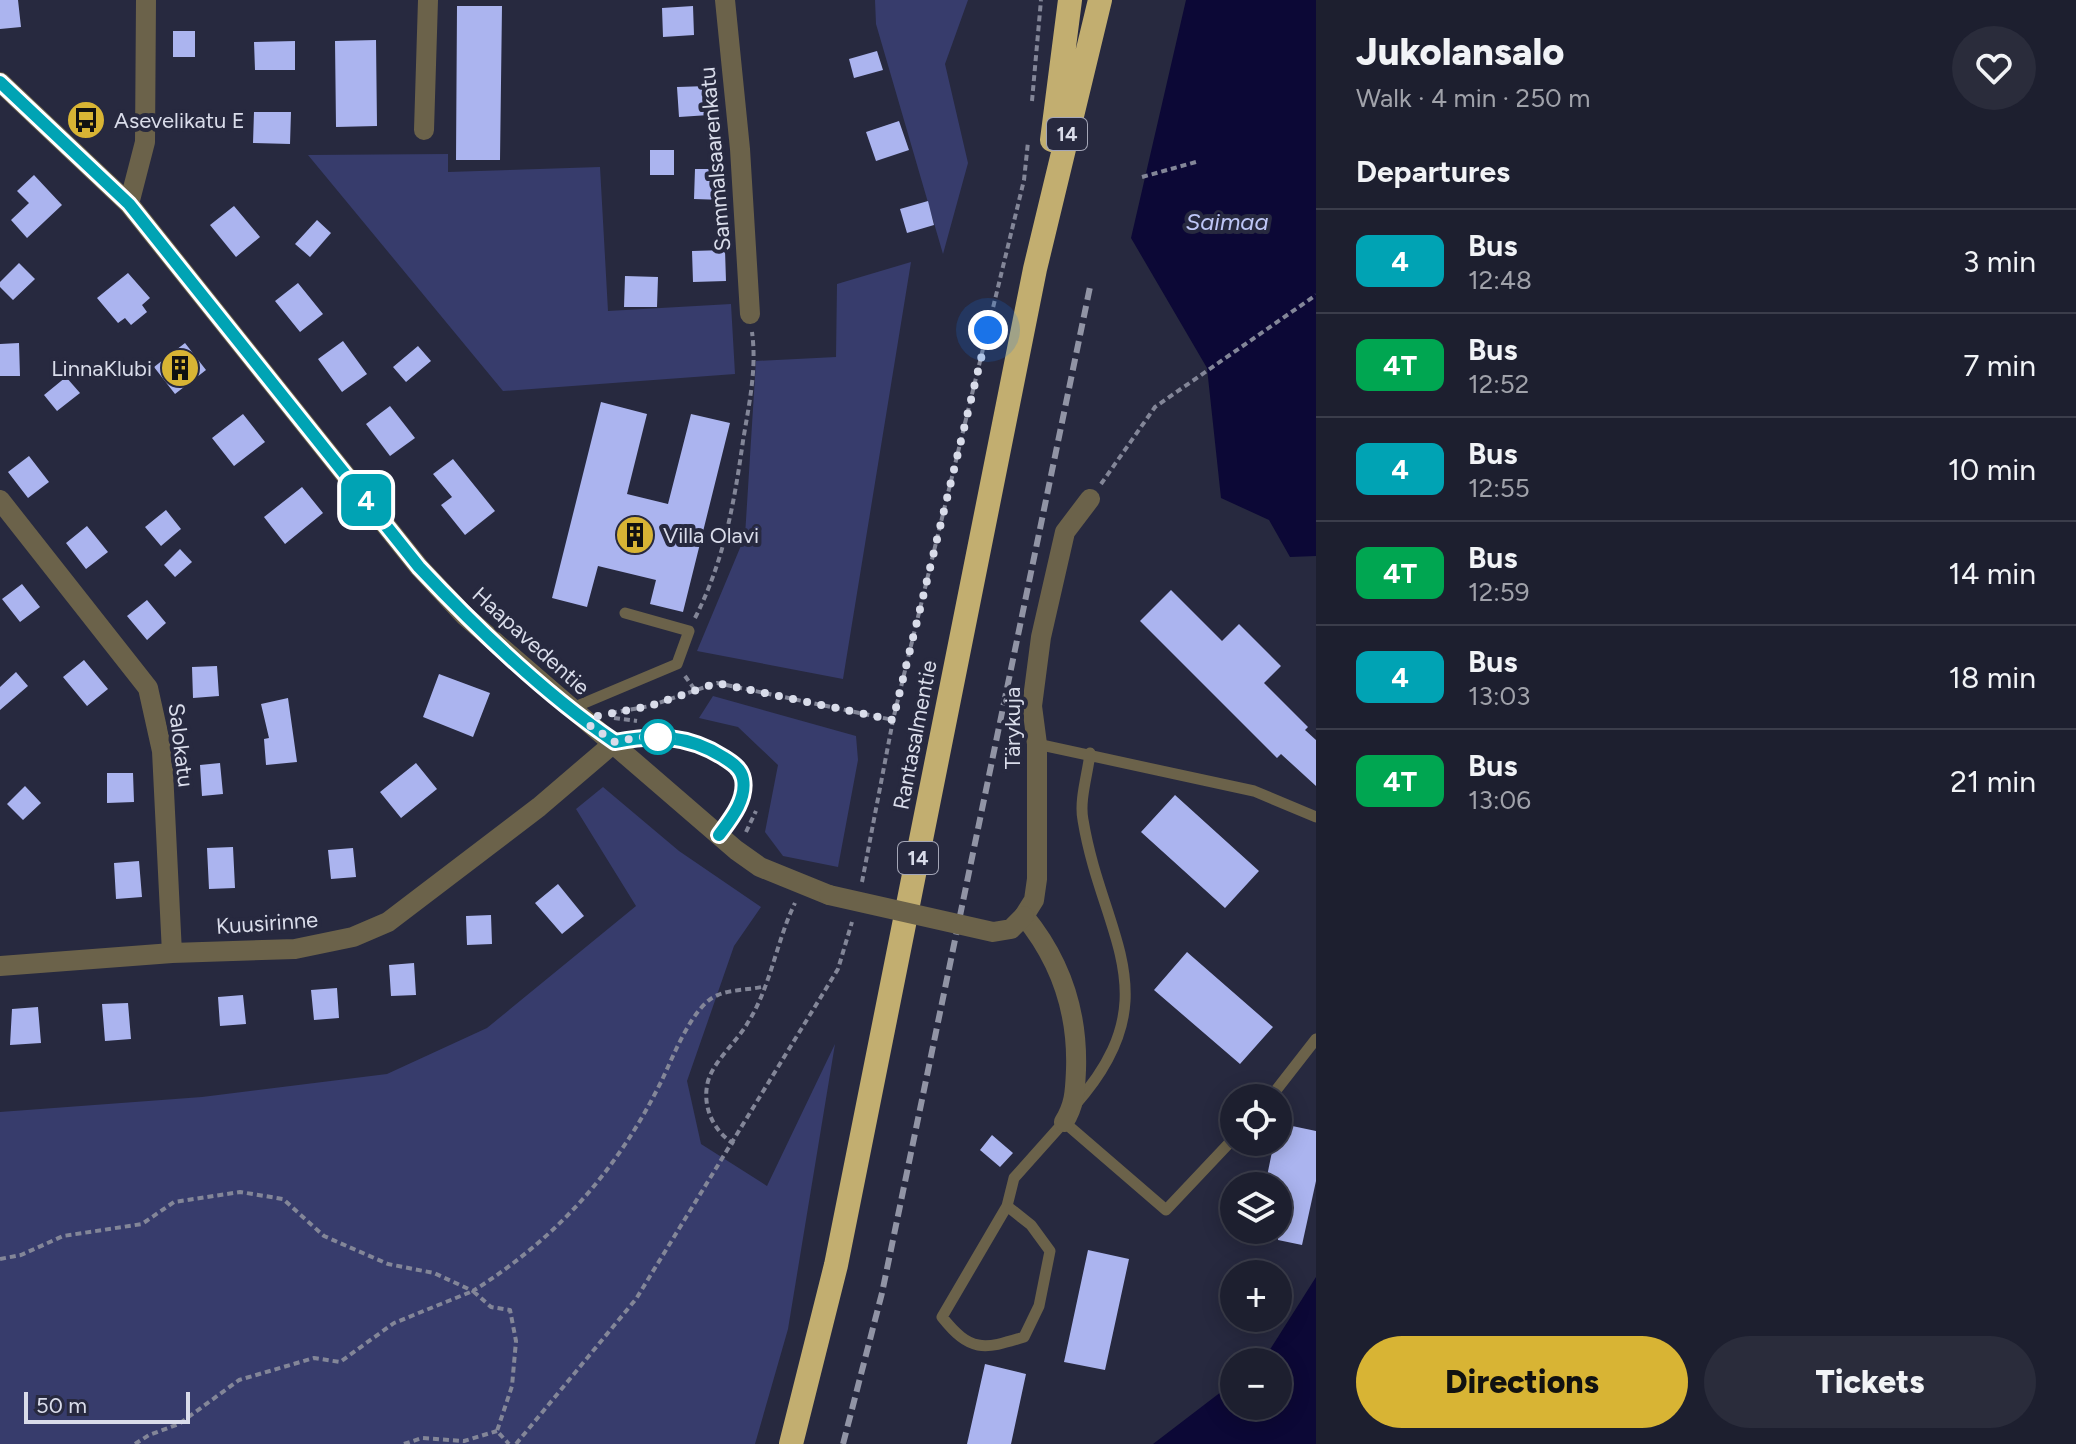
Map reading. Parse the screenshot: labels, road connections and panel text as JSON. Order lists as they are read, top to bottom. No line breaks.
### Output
{"streets":{"highway":["14","Rantasalmentie"],"street":["Sammalsaarenkatu","Haapavedentie","Tärykuja","Salokatu","Kuusirinne"]},"crossings":[["Haapavedentie","Tärykuja"],["Haapavedentie","Kuusirinne"],["Salokatu","Kuusirinne"]],"water":["Saimaa"],"places":{"bus stop":["Asevelikatu E"],"building":["LinnaKlubi","Villa Olavi"]},"lines":["bus line 4"],"scale_bar":"50 m","page":{"on_map":"4","heading":[["Jukolansalo","Walk · 4 min · 250 m"],"Departures"],"list":[{"mark":"4","name":"Bus","note":"12:48","value":"3 min"},{"mark":"4T","name":"Bus","note":"12:52","value":"7 min"},{"mark":"4","name":"Bus","note":"12:55","value":"10 min"},{"mark":"4T","name":"Bus","note":"12:59","value":"14 min"},{"mark":"4","name":"Bus","note":"13:03","value":"18 min"},{"mark":"4T","name":"Bus","note":"13:06","value":"21 min"}],"map_buttons":["+","−"],"buttons":["Directions","Tickets"],"scale":"50 m"}}
